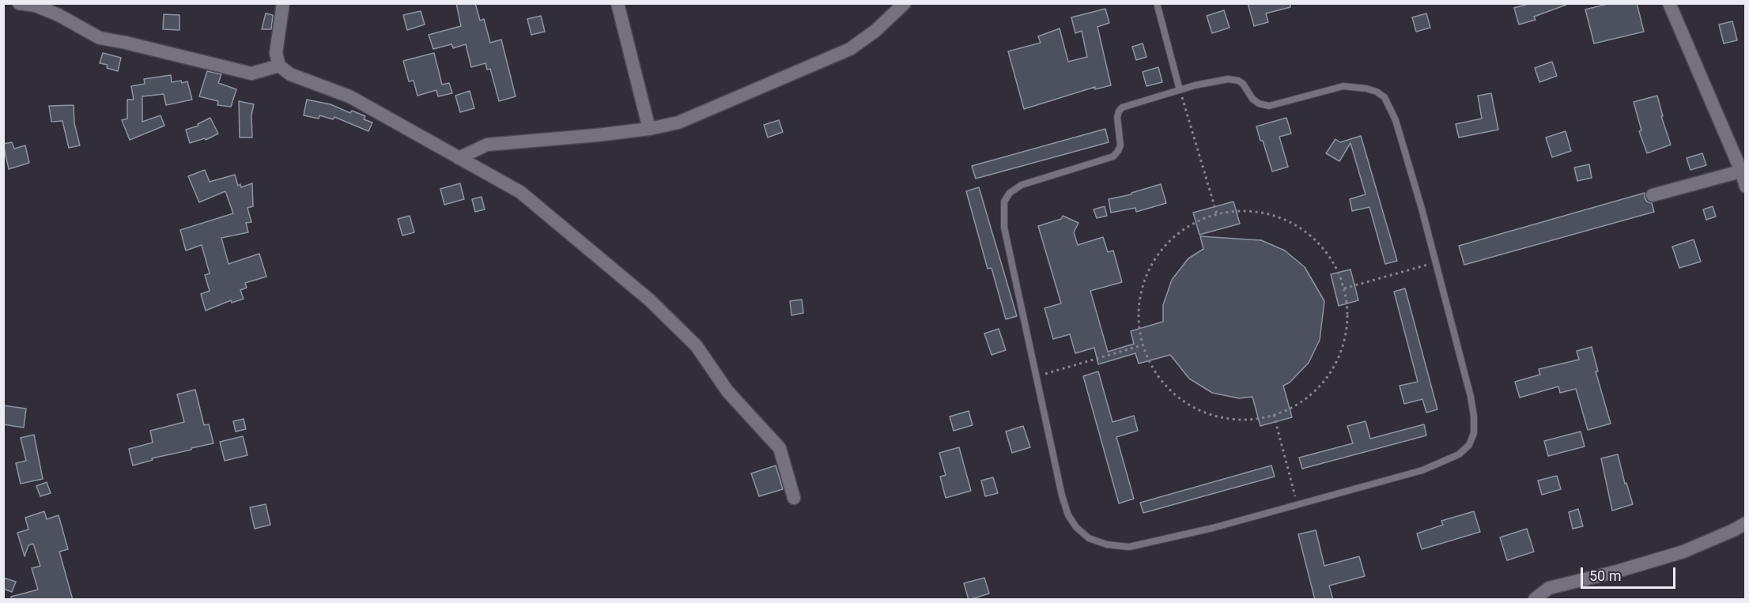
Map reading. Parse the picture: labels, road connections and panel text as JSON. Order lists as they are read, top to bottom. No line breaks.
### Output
{"scale_bar":"50 m"}
